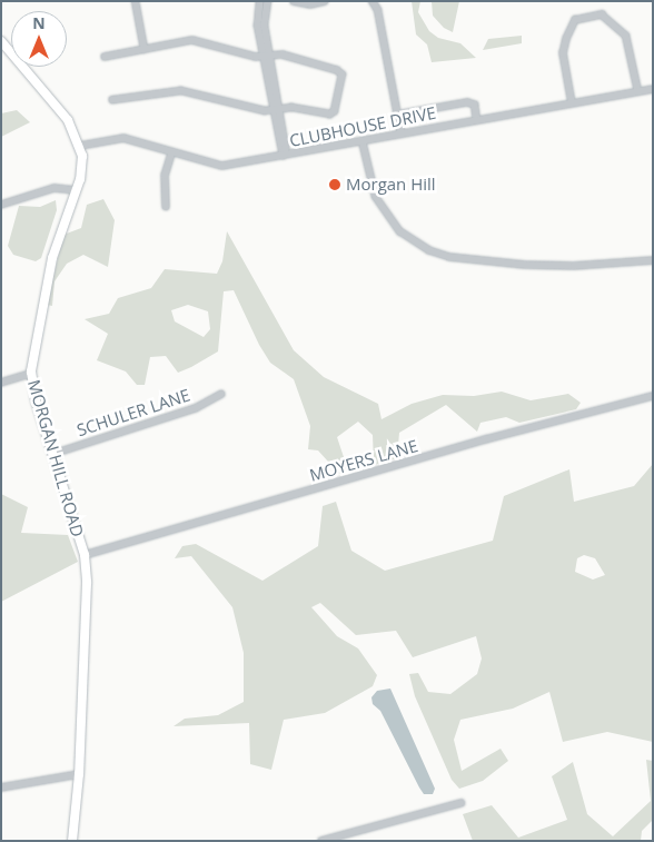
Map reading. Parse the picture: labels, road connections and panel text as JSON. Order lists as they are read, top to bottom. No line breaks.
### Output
{"streets":{"main road":["MORGAN HILL ROAD"],"street":["CLUBHOUSE DRIVE","SCHULER LANE","MOYERS LANE"]},"crossings":[["CLUBHOUSE DRIVE","MORGAN HILL ROAD"],["SCHULER LANE","MORGAN HILL ROAD"],["MORGAN HILL ROAD","MOYERS LANE"]],"places":["Morgan Hill"],"north":"top"}
